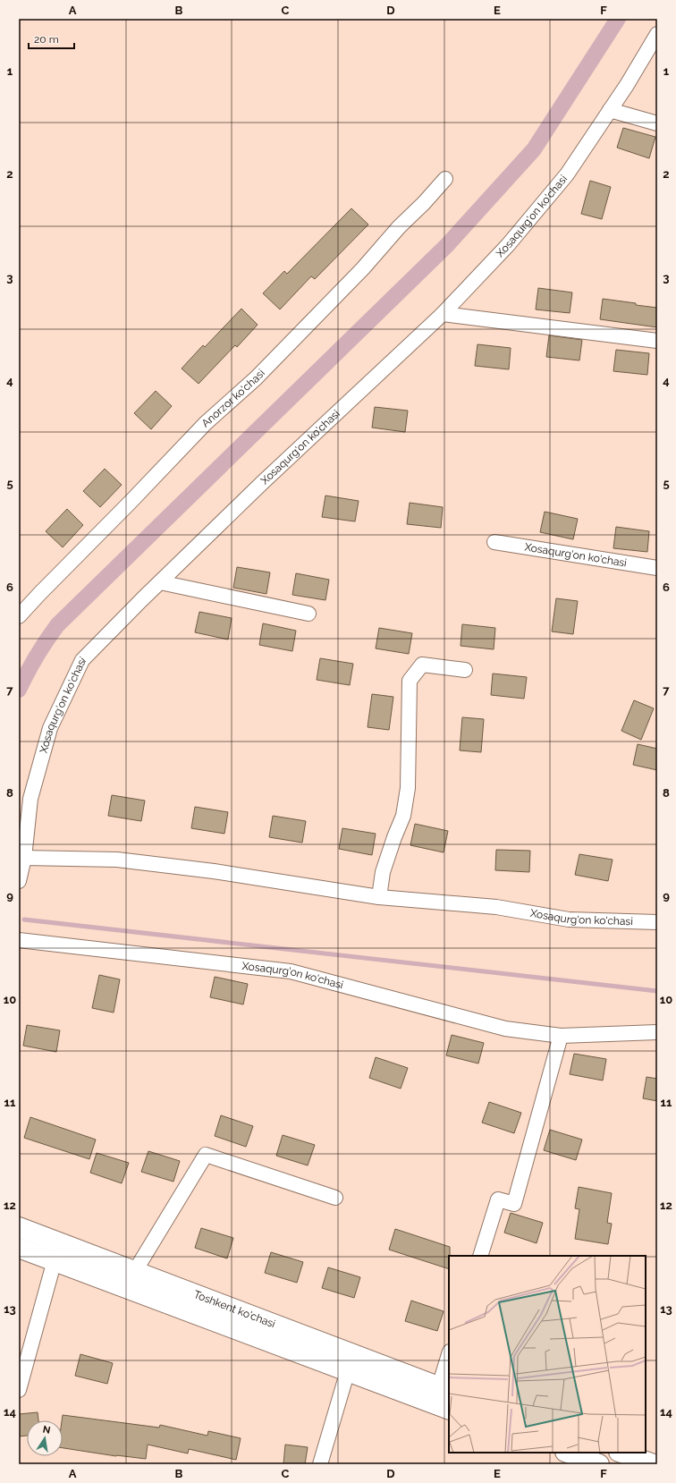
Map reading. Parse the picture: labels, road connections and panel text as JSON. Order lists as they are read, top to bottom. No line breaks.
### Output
{"streets":{"highway":["Toshkent ko'chasi"],"street":["Xosaqurg'on ko'chasi","Anorzor ko'chasi"]},"scale_bar":"20 m","north":"top","grid":{"columns":["A","B","C","D","E","F"],"rows":["1","2","3","4","5","6","7","8","9","10","11","12","13","14"]}}
